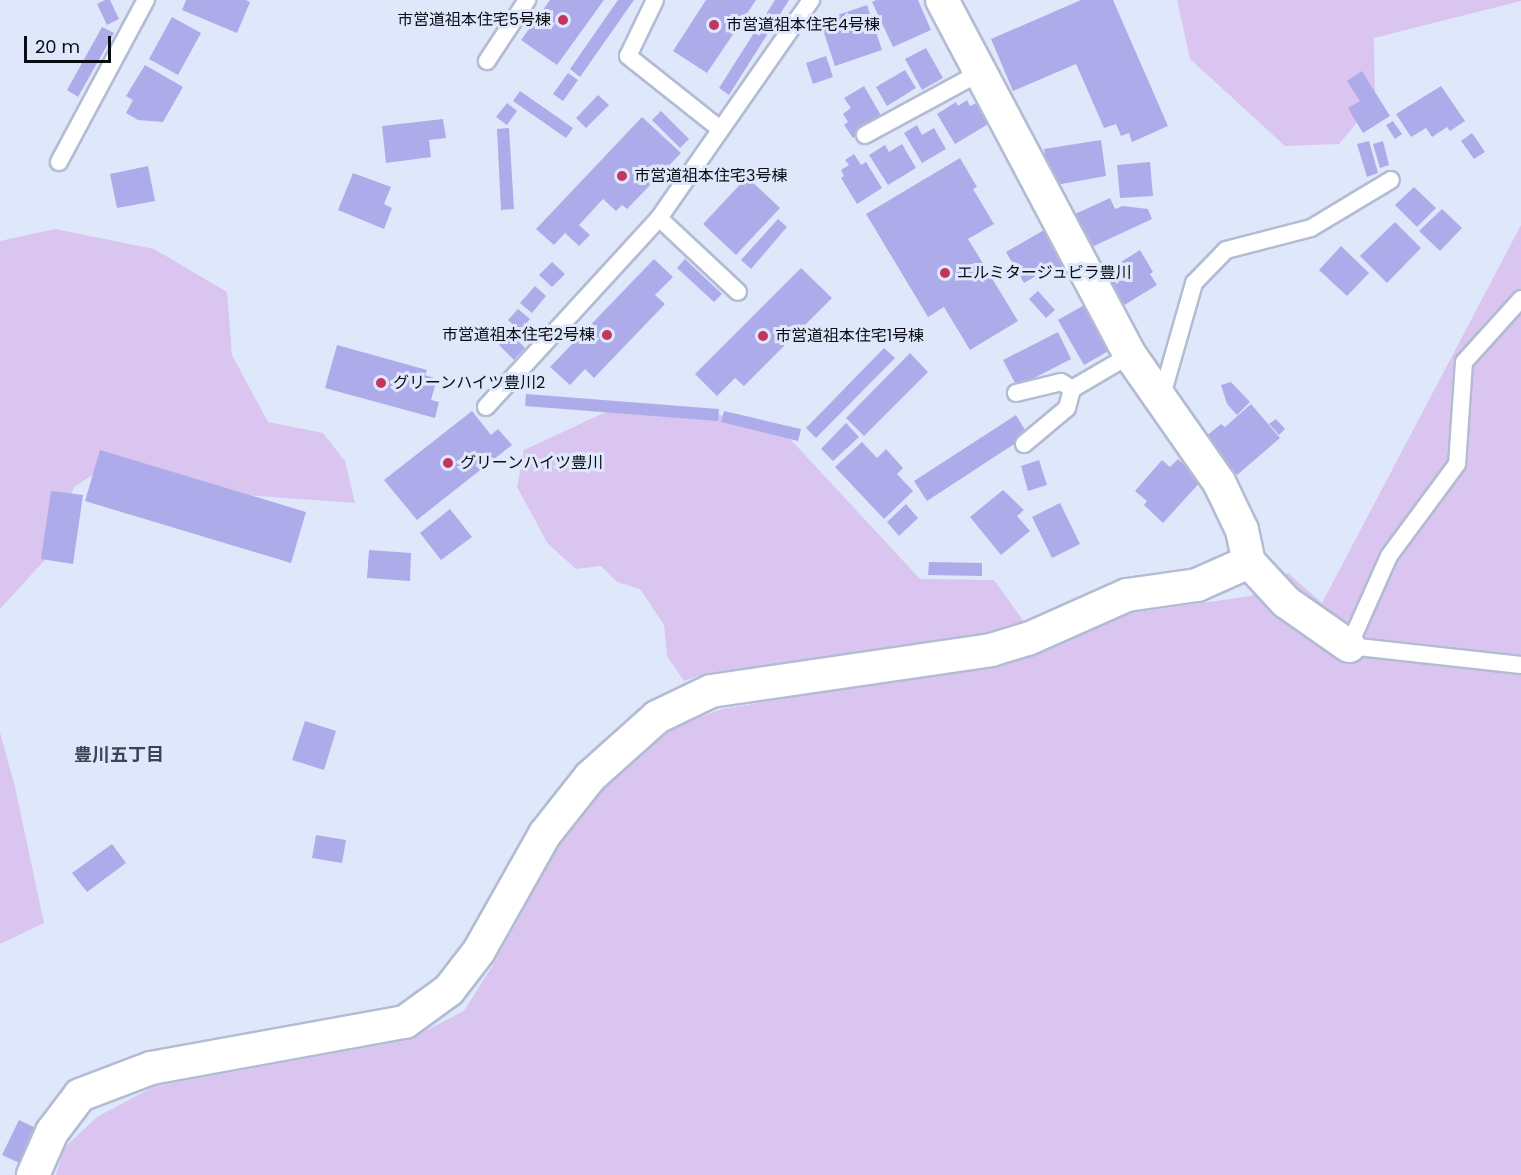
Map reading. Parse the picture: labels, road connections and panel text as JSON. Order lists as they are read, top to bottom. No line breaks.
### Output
{"districts":["豊川五丁目"],"places":["市営道祖本住宅5号棟","市営道祖本住宅4号棟","市営道祖本住宅3号棟","エルミタージュビラ豊川","市営道祖本住宅2号棟","市営道祖本住宅1号棟","グリーンハイツ豊川2","グリーンハイツ豊川"],"scale_bar":"20 m"}
